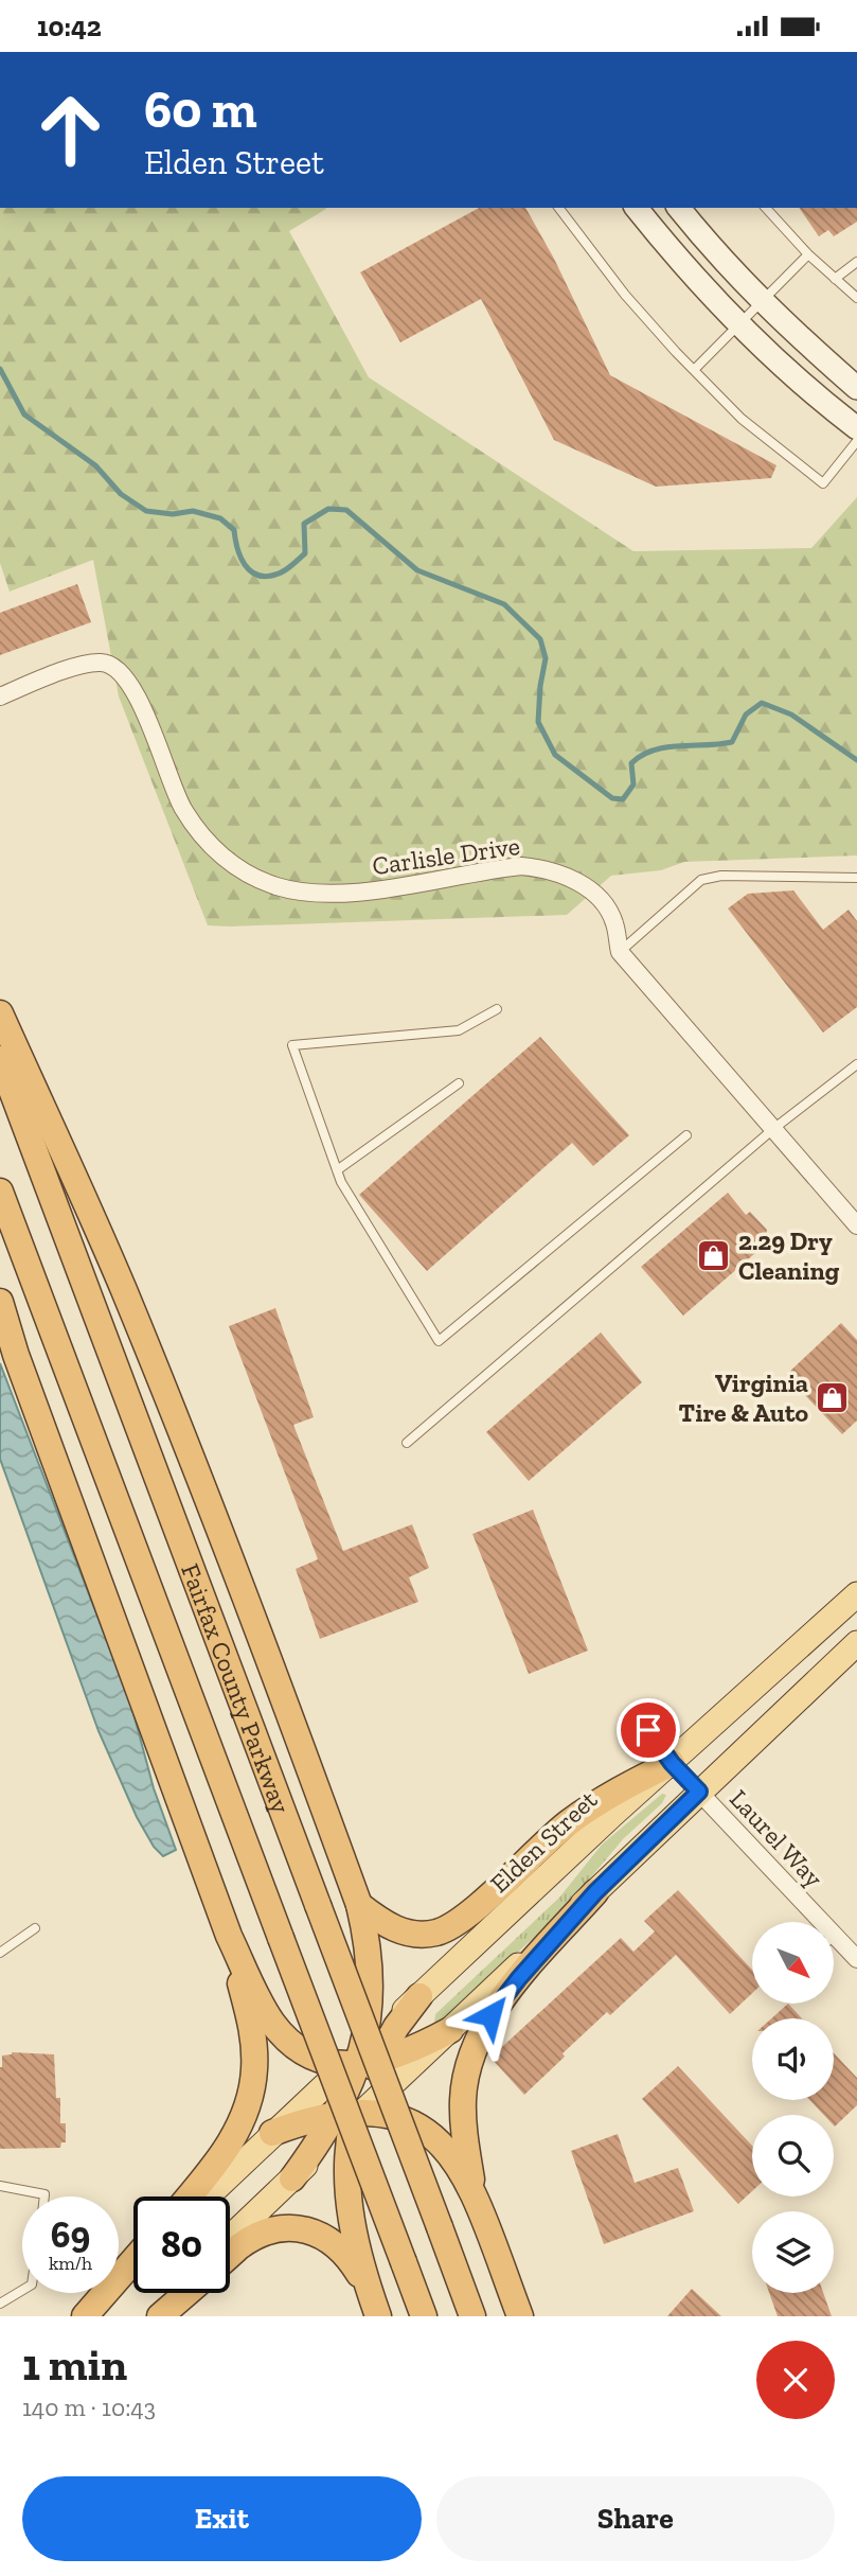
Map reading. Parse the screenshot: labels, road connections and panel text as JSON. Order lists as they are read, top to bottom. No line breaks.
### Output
{"streets":{"highway":["Fairfax County Parkway"],"main road":["Elden Street"],"street":["Carlisle Drive","Laurel Way"]},"crossings":[["Laurel Way","Elden Street"]],"places":{"shop":["2.29 Dry Cleaning","Virginia Tire & Auto"]},"north":"bottom right","page":{"status":"10:42","turn":["60 m","Elden Street"],"speed":"69 km/h","limit":"80","heading":["1 min","140 m · 10:43"],"buttons":["Exit","Share"]}}
